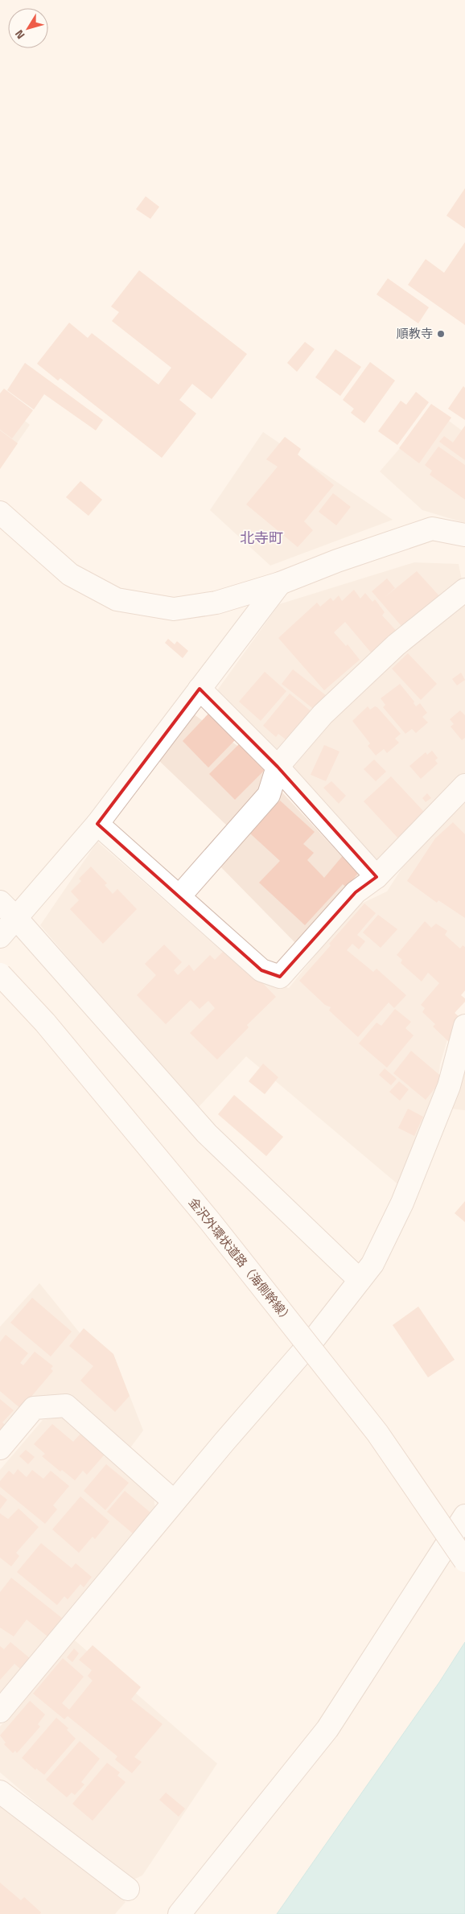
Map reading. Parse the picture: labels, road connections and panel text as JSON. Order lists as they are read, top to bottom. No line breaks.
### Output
{"streets":{"street":["金沢外環状道路（海側幹線）"]},"districts":["北寺町"],"places":["順教寺"],"north":"bottom left"}
